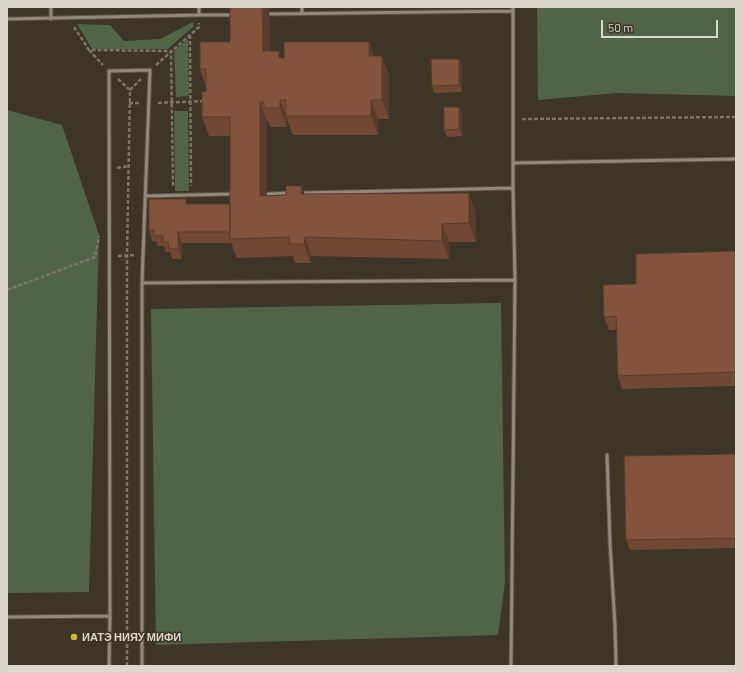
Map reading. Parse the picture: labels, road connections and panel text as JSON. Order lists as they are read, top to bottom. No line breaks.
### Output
{"places":["ИАТЭ НИЯУ МИФИ"],"scale_bar":"50 m"}
